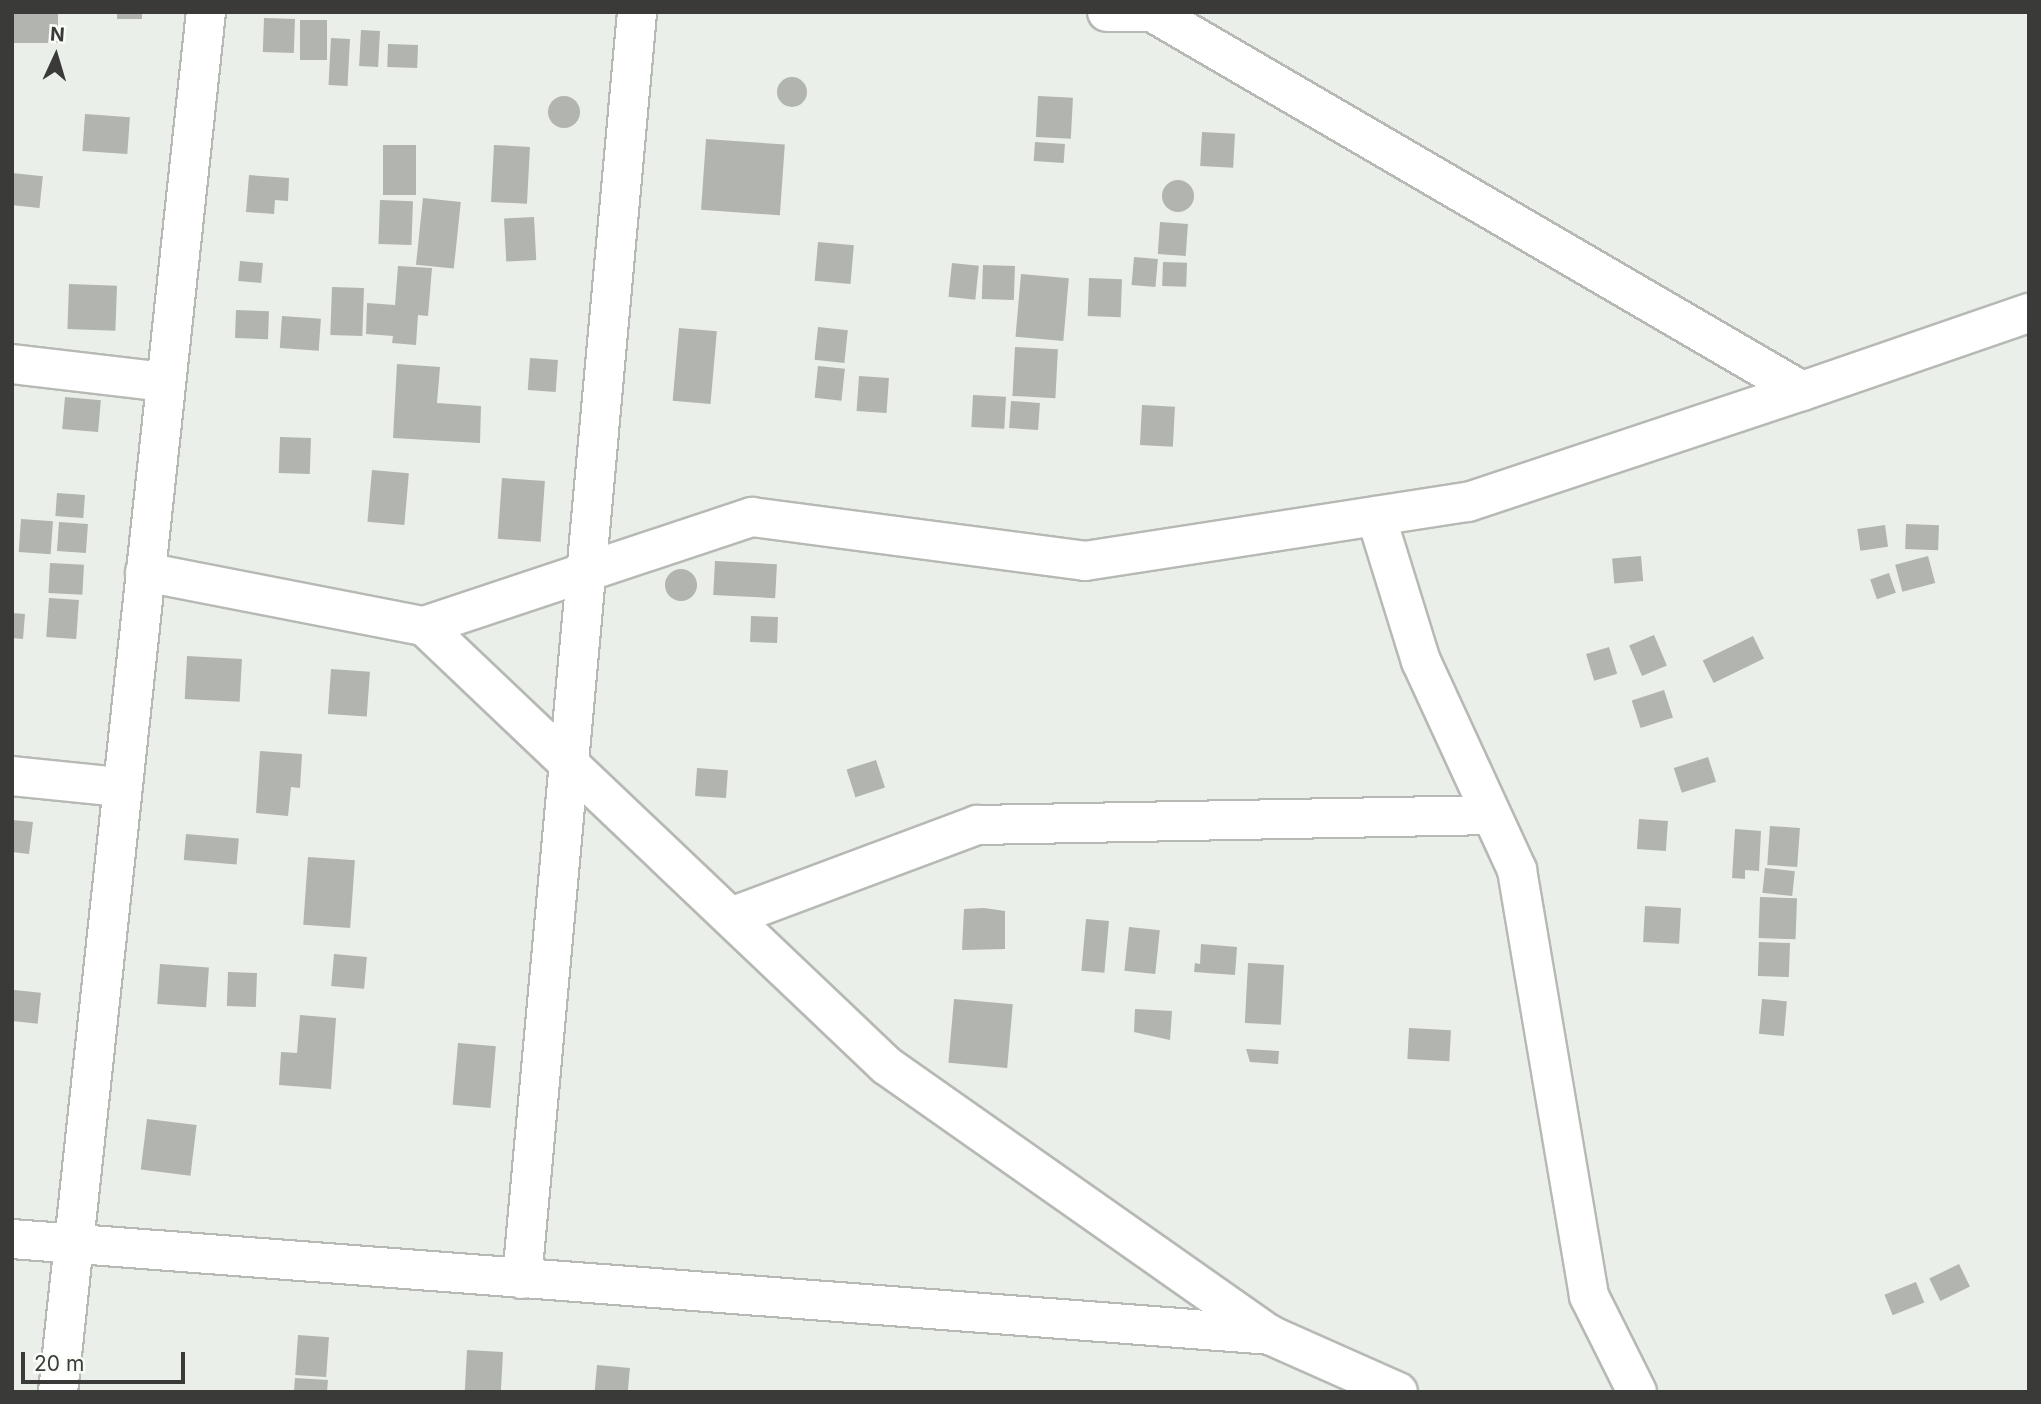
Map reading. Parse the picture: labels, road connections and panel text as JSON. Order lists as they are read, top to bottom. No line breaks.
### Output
{"scale_bar":"20 m","north":"top"}
